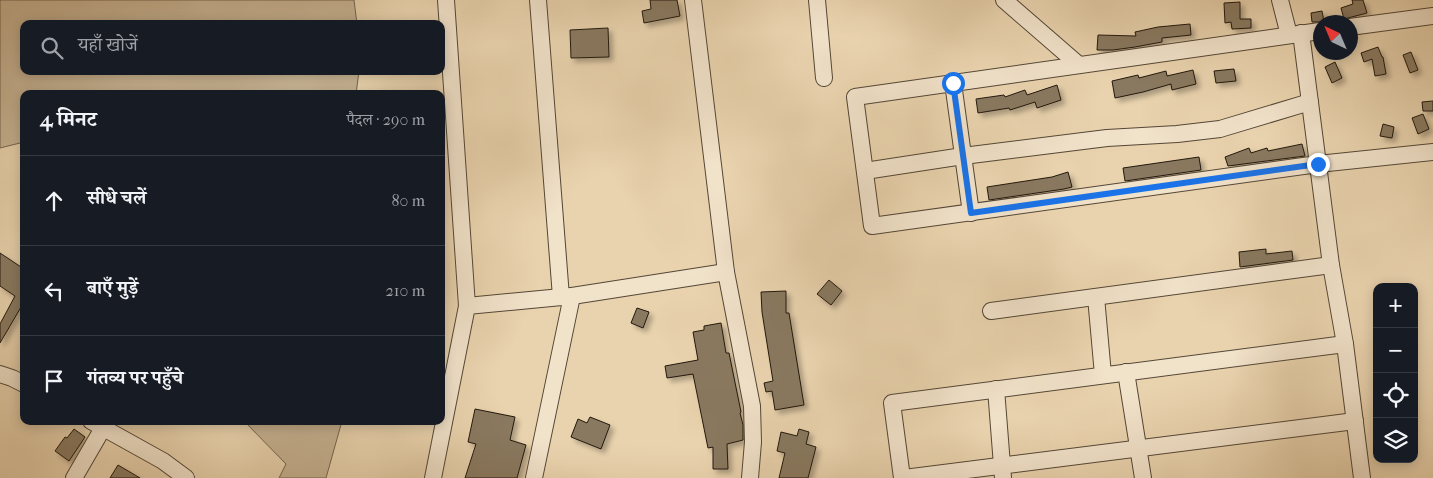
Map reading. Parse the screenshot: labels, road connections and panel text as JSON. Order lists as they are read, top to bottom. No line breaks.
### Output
{"north":"top left","page":{"search":"यहाँ खोजें","heading":["4 मिनट","पैदल · 290 m"],"list":[["सीधे चलें","80 m"],["बाएँ मुड़ें","210 m"],"गंतव्य पर पहुँचे"],"map_buttons":["+","−"]}}
